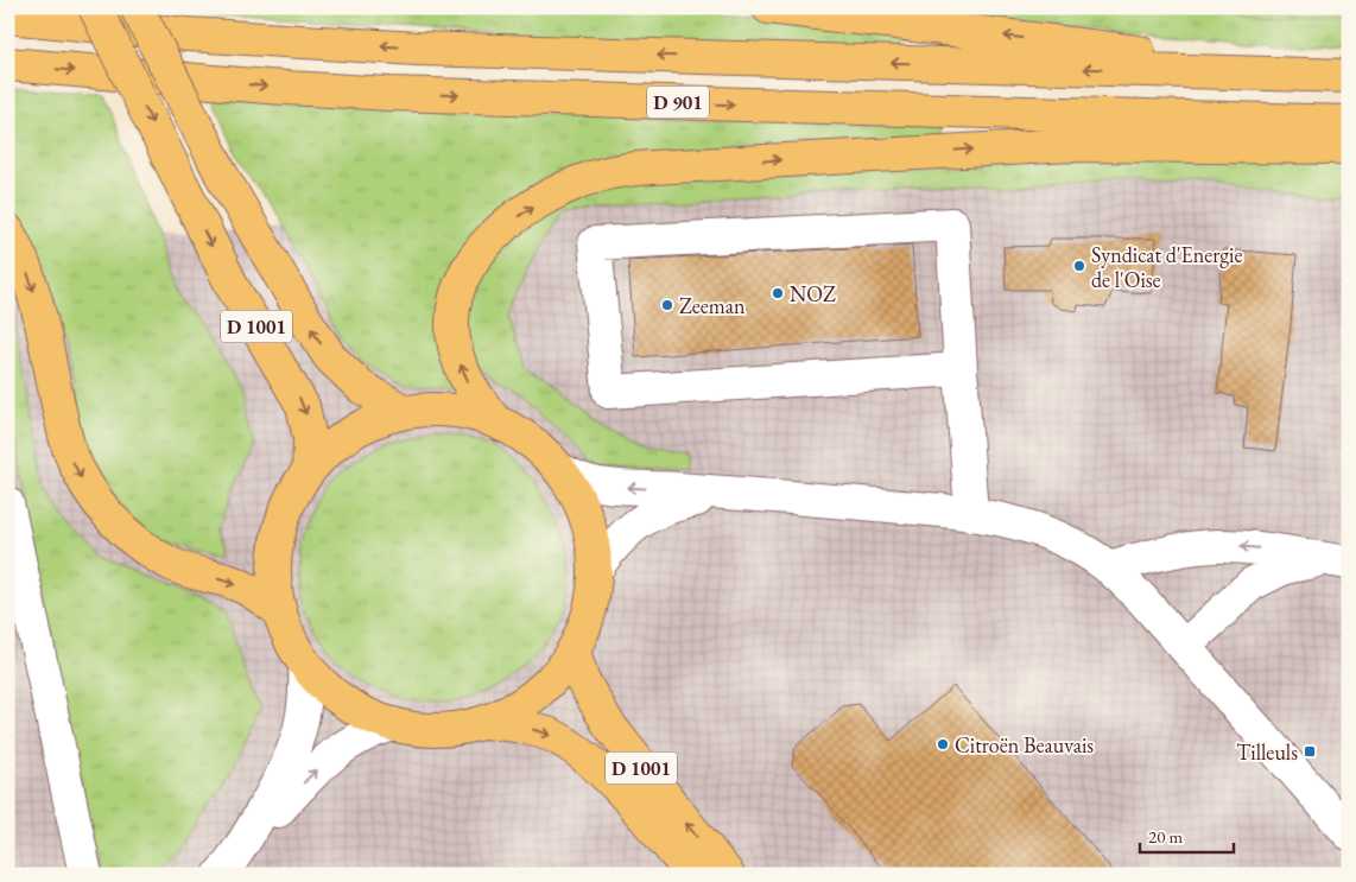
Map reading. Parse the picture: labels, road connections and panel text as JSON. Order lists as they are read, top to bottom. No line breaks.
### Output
{"streets":{"main road":["D 901","D 1001"]},"places":{"other":["Syndicat d'Energie de l'Oise","NOZ","Zeeman","Citroën Beauvais"],"transit":["Tilleuls"]},"scale_bar":"20 m"}
